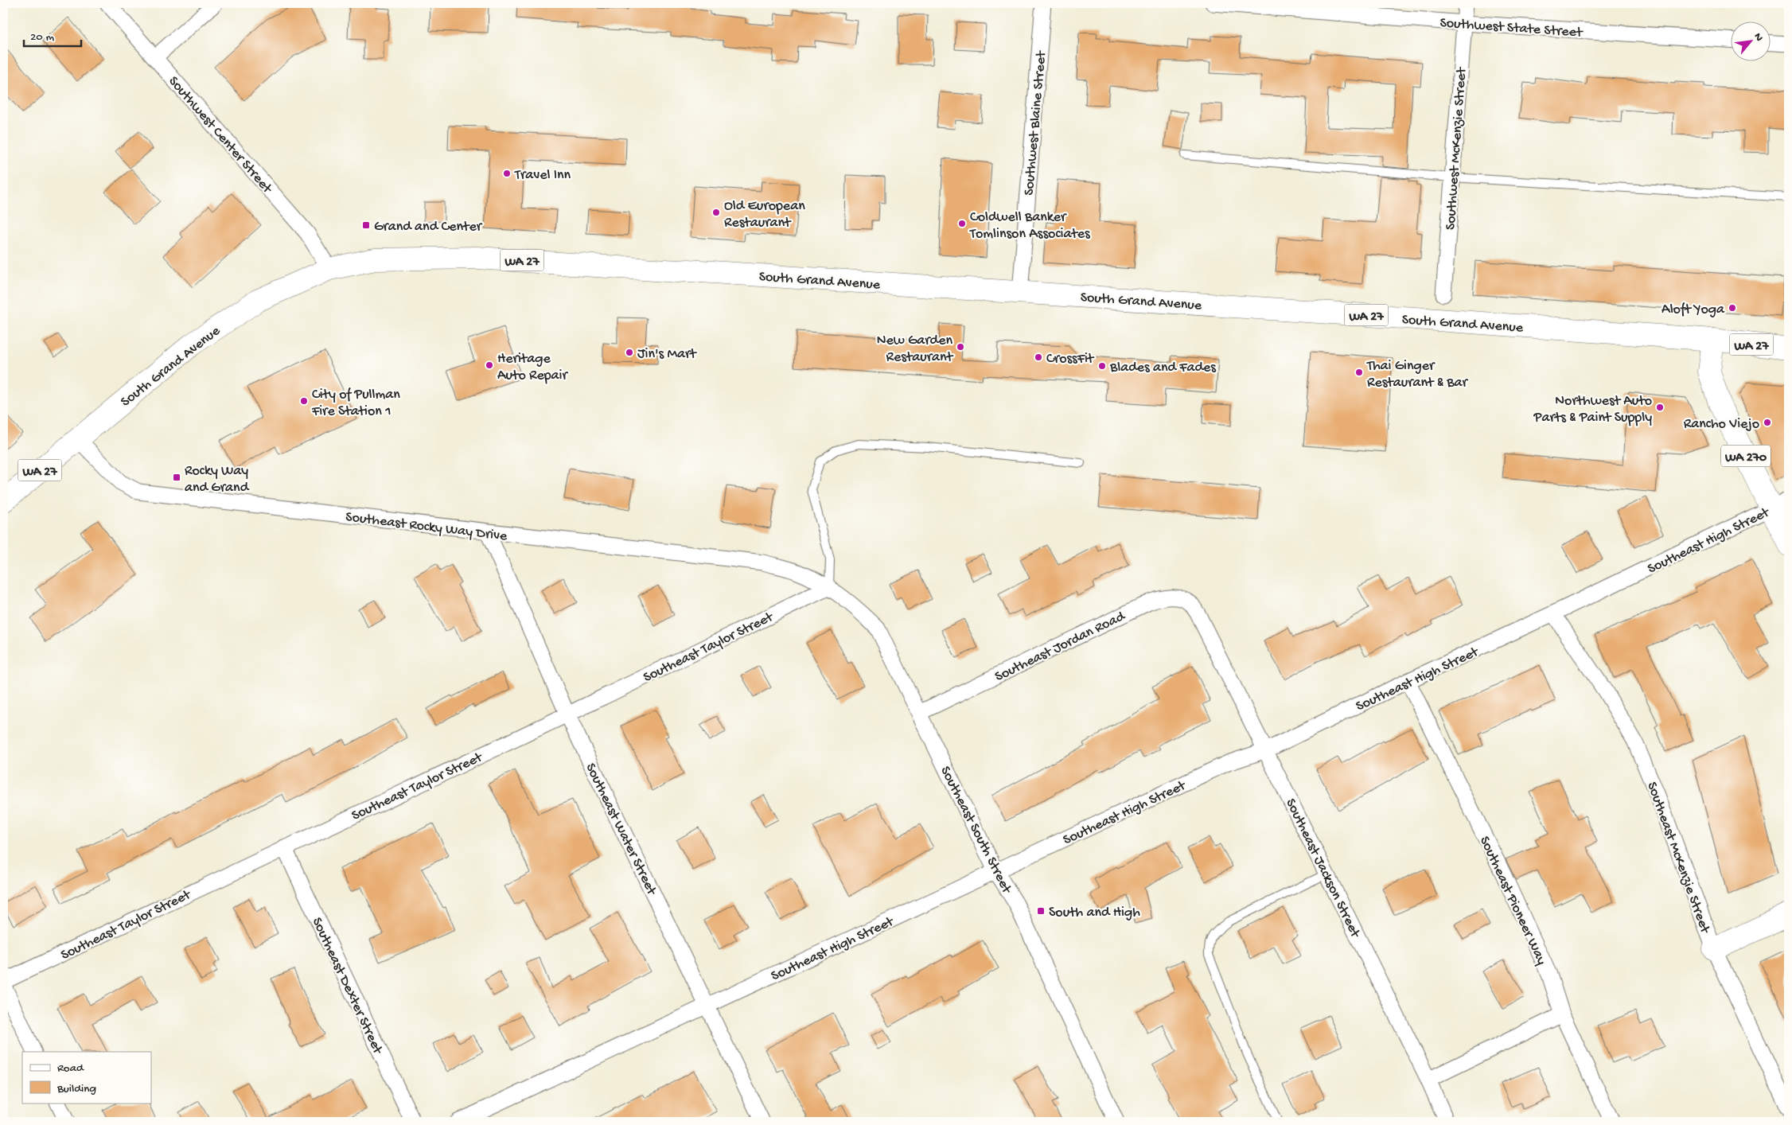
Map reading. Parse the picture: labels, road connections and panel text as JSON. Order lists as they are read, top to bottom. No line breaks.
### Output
{"streets":{"main road":["WA 27","South Grand Avenue","WA 270"],"street":["Southwest State Street","Southwest Blaine Street","Southwest Center Street","Southwest McKenzie Street","Southeast Rocky Way Drive","Southeast High Street","Southeast Jordan Road","Southeast Taylor Street","Southeast Water Street","Southeast South Street","Southeast McKenzie Street","Southeast Jackson Street","Southeast Pioneer Way","Southeast Dexter Street"]},"crossings":[["Southwest State Street","Southwest McKenzie Street"],["Southwest Blaine Street","South Grand Avenue"],["Southwest Center Street","South Grand Avenue"],["WA 27","South Grand Avenue"],["WA 27","WA 270"],["South Grand Avenue","WA 270"],["South Grand Avenue","Southeast Rocky Way Drive"],["WA 270","Southeast High Street"],["Southeast Rocky Way Drive","Southeast Water Street"],["Southeast Rocky Way Drive","Southeast South Street"],["Southeast High Street","Southeast Water Street"],["Southeast High Street","Southeast South Street"],["Southeast High Street","Southeast McKenzie Street"],["Southeast High Street","Southeast Jackson Street"],["Southeast High Street","Southeast Pioneer Way"],["Southeast Jordan Road","Southeast South Street"],["Southeast Jordan Road","Southeast Jackson Street"],["Southeast Taylor Street","Southeast Water Street"],["Southeast Taylor Street","Southeast South Street"],["Southeast Taylor Street","Southeast Dexter Street"]],"places":{"other":["Travel Inn","Old European Restaurant","Coldwell Banker Tomlinson Associates","Aloft Yoga","New Garden Restaurant","Jin's Mart","CrossFit","Heritage Auto Repair","Blades and Fades","Thai Ginger Restaurant & Bar","City of Pullman Fire Station 1","Northwest Auto Parts & Paint Supply","Rancho Viejo"],"transit":["Grand and Center","Rocky Way and Grand","South and High"]},"legend":["Road","Building"],"scale_bar":"20 m","north":"top right"}
